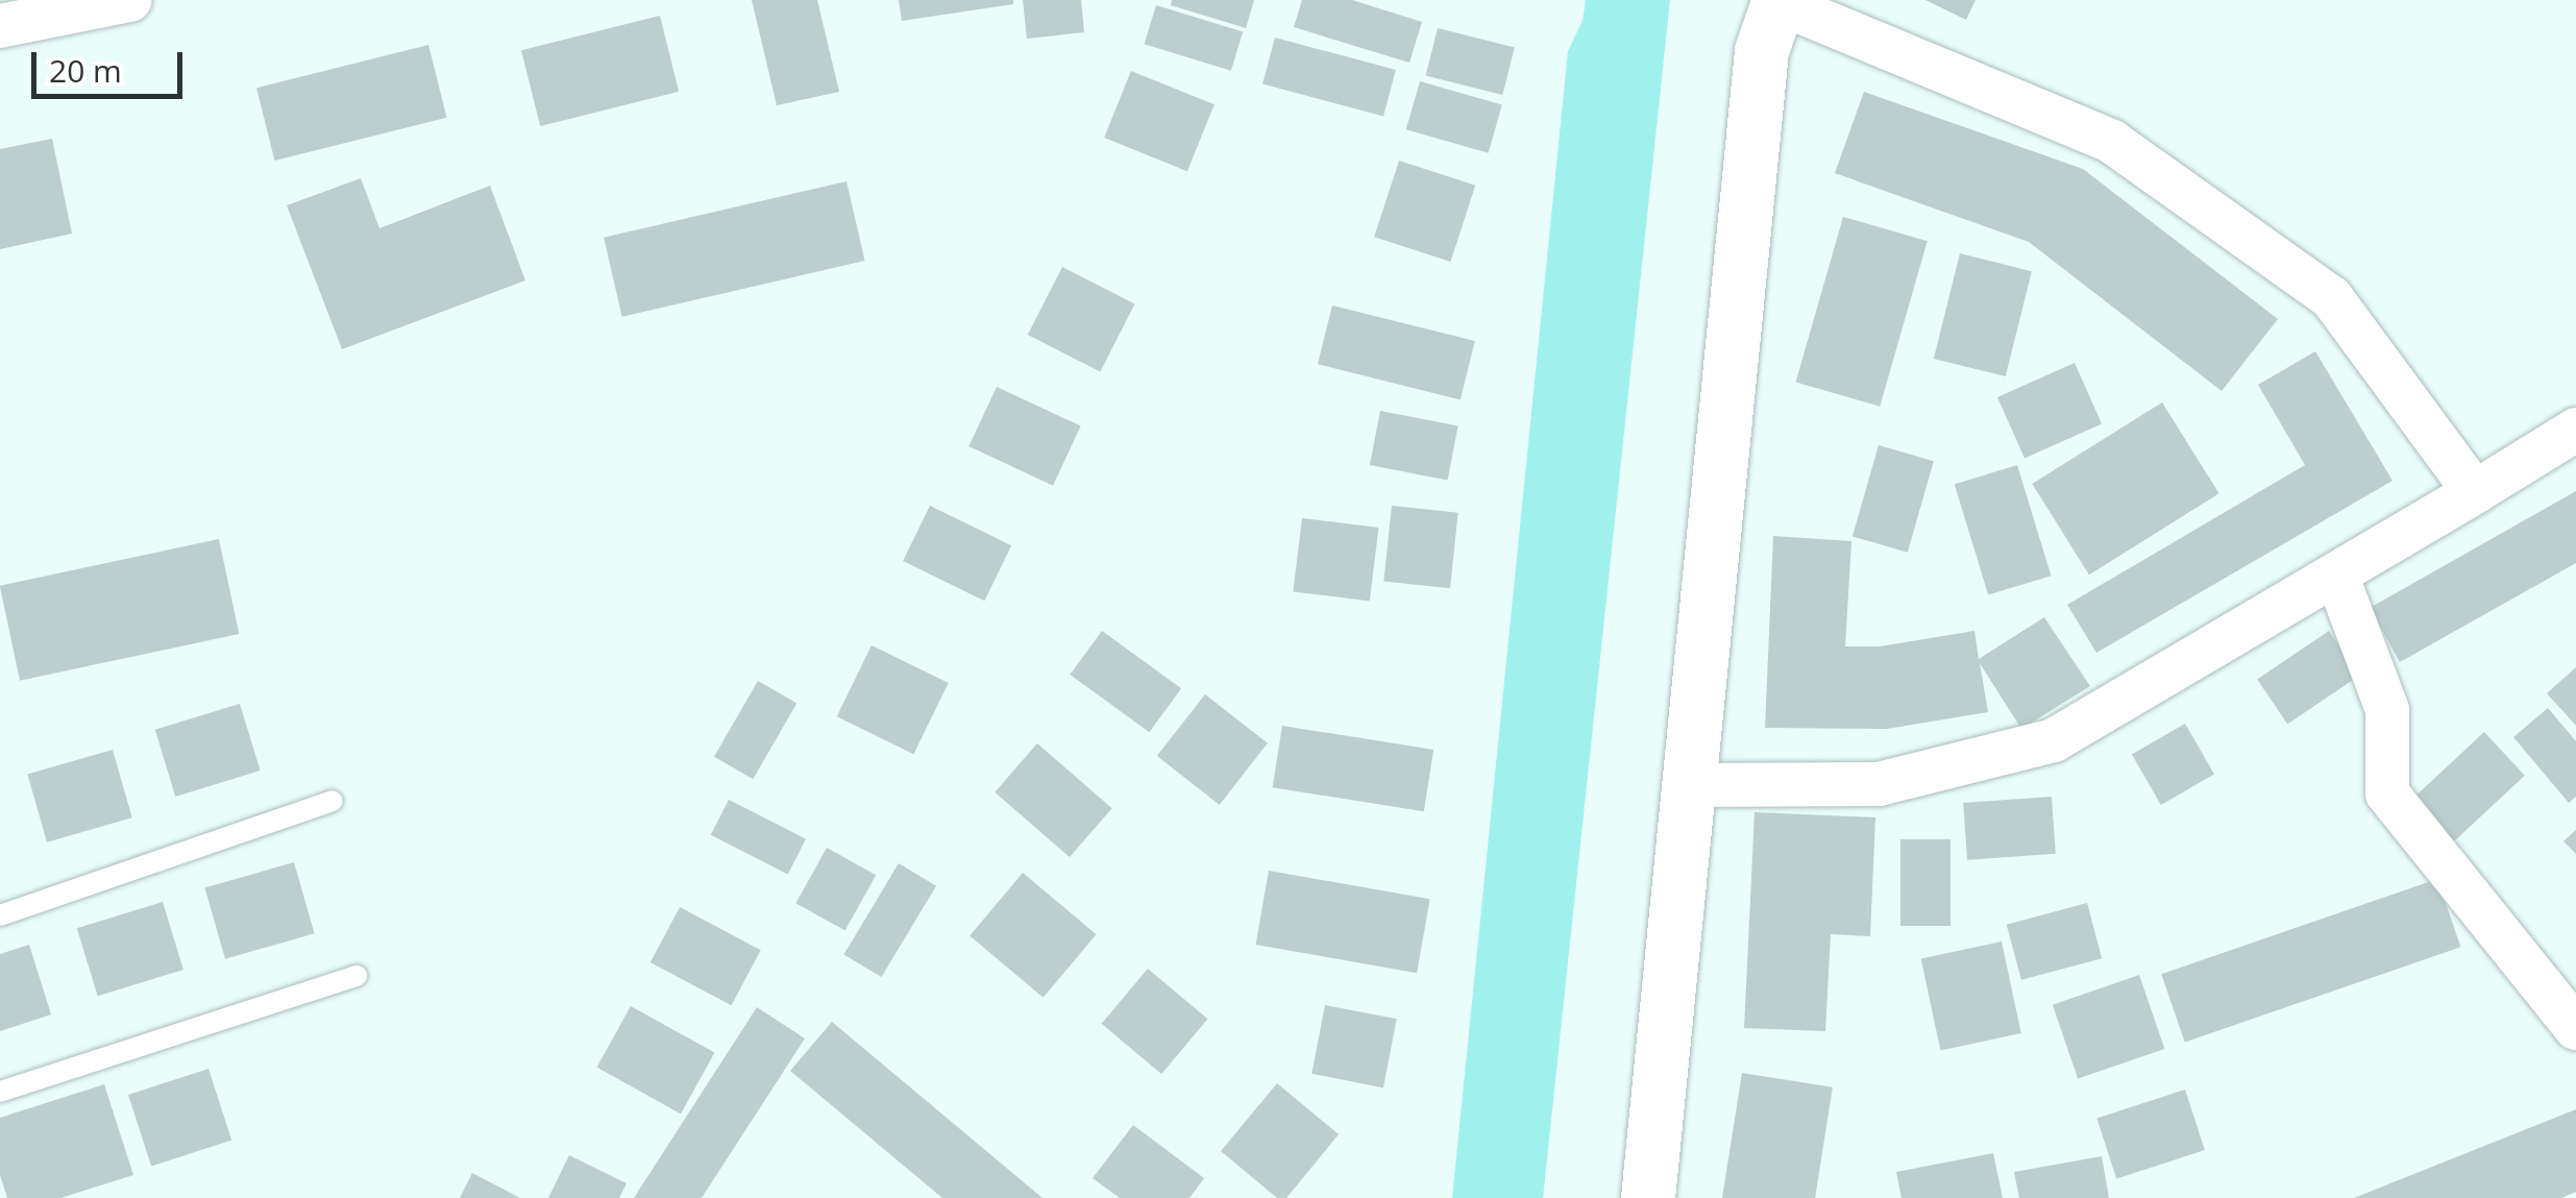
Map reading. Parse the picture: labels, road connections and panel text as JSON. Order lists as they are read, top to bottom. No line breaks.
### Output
{"scale_bar":"20 m"}
